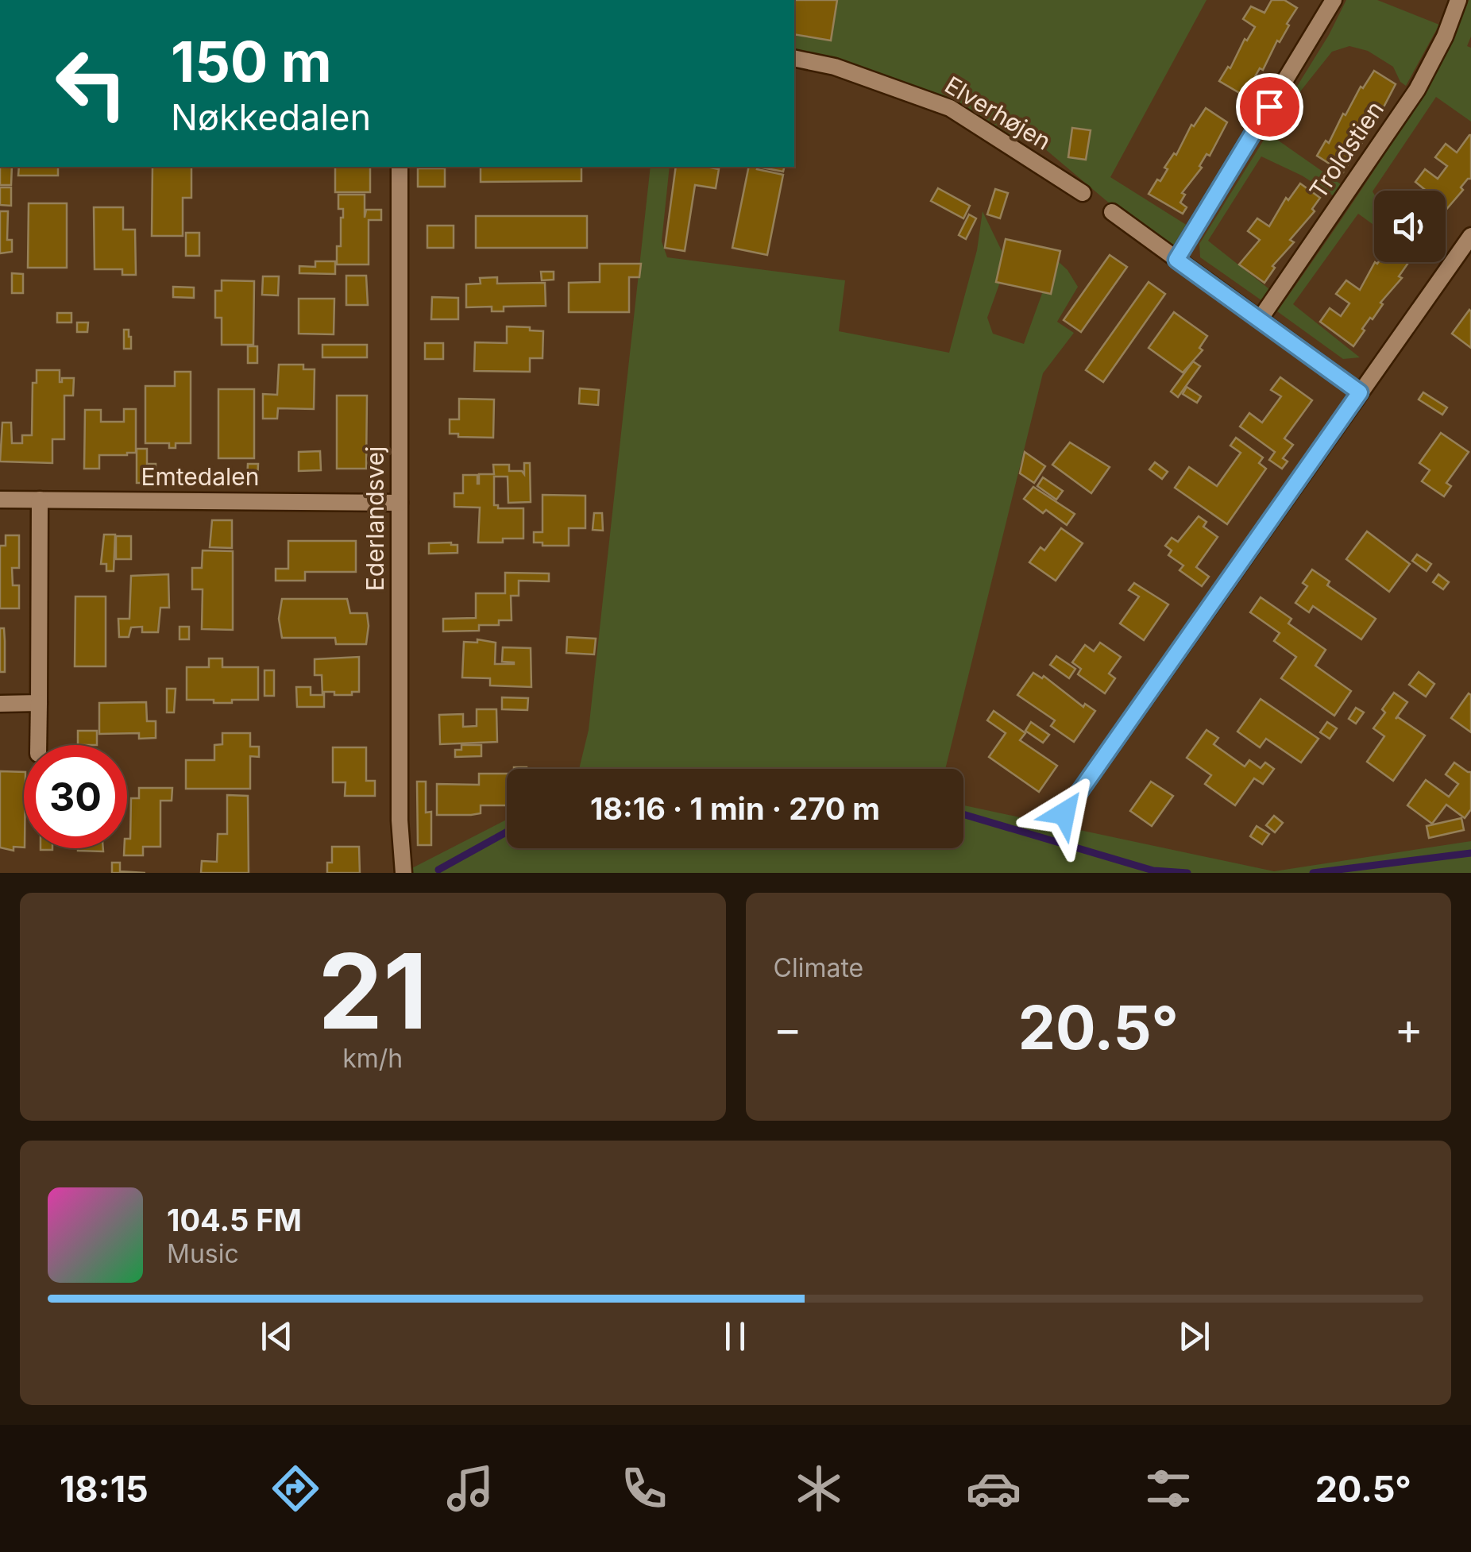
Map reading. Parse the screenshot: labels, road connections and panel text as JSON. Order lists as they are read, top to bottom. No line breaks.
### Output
{"streets":{"street":["Elverhøjen","Troldstien","Emtedalen","Ederlandsvej"]},"crossings":[["Emtedalen","Ederlandsvej"]],"page":{"turn":["150 m","Nøkkedalen"],"limit":"30","trip":"18:16 · 1 min · 270 m","tile":[["21","km/h"],"Climate"],"heat":["−","20.5°","+"],"song":["104.5 FM","Music"],"tabs":["18:15","20.5°"]}}
